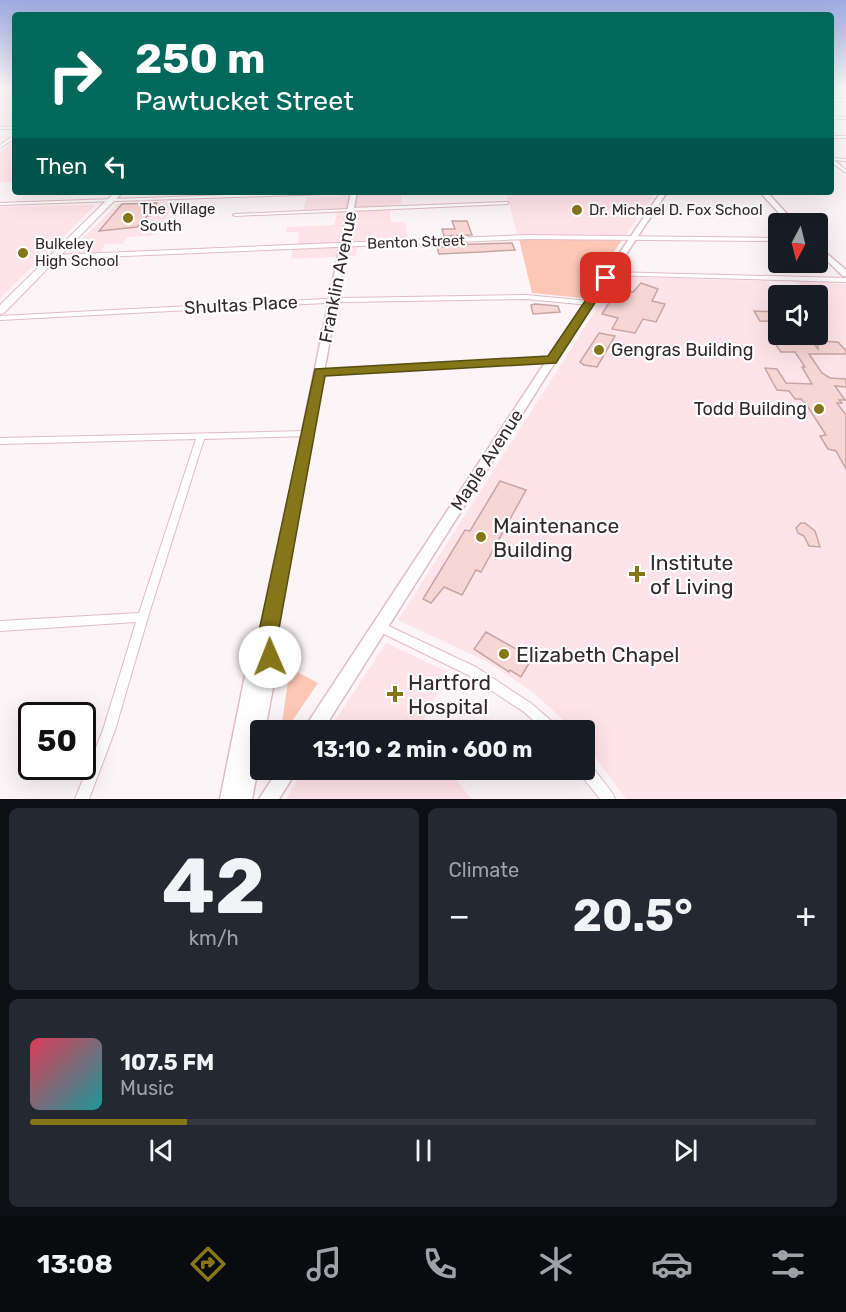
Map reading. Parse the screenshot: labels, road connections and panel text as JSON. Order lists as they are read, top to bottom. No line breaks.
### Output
{"streets":{"main road":["Franklin Avenue","Maple Avenue"],"street":["Benton Street","Shultas Place"]},"crossings":[["Benton Street","Franklin Avenue"],["Benton Street","Maple Avenue"],["Franklin Avenue","Shultas Place"],["Shultas Place","Maple Avenue"]],"places":{"other":["Dr. Michael D. Fox School","The Village South","Bulkeley High School","Gengras Building","Todd Building","Maintenance Building","Elizabeth Chapel"],"health":["Institute of Living","Hartford Hospital"]},"north":"bottom","page":{"turn":["250 m","Pawtucket Street"],"then":"Then","limit":"50","trip":"13:10 · 2 min · 600 m","tile":[["42","km/h"],"Climate"],"heat":["−","20.5°","+"],"song":["107.5 FM","Music"],"tabs":"13:08"}}
